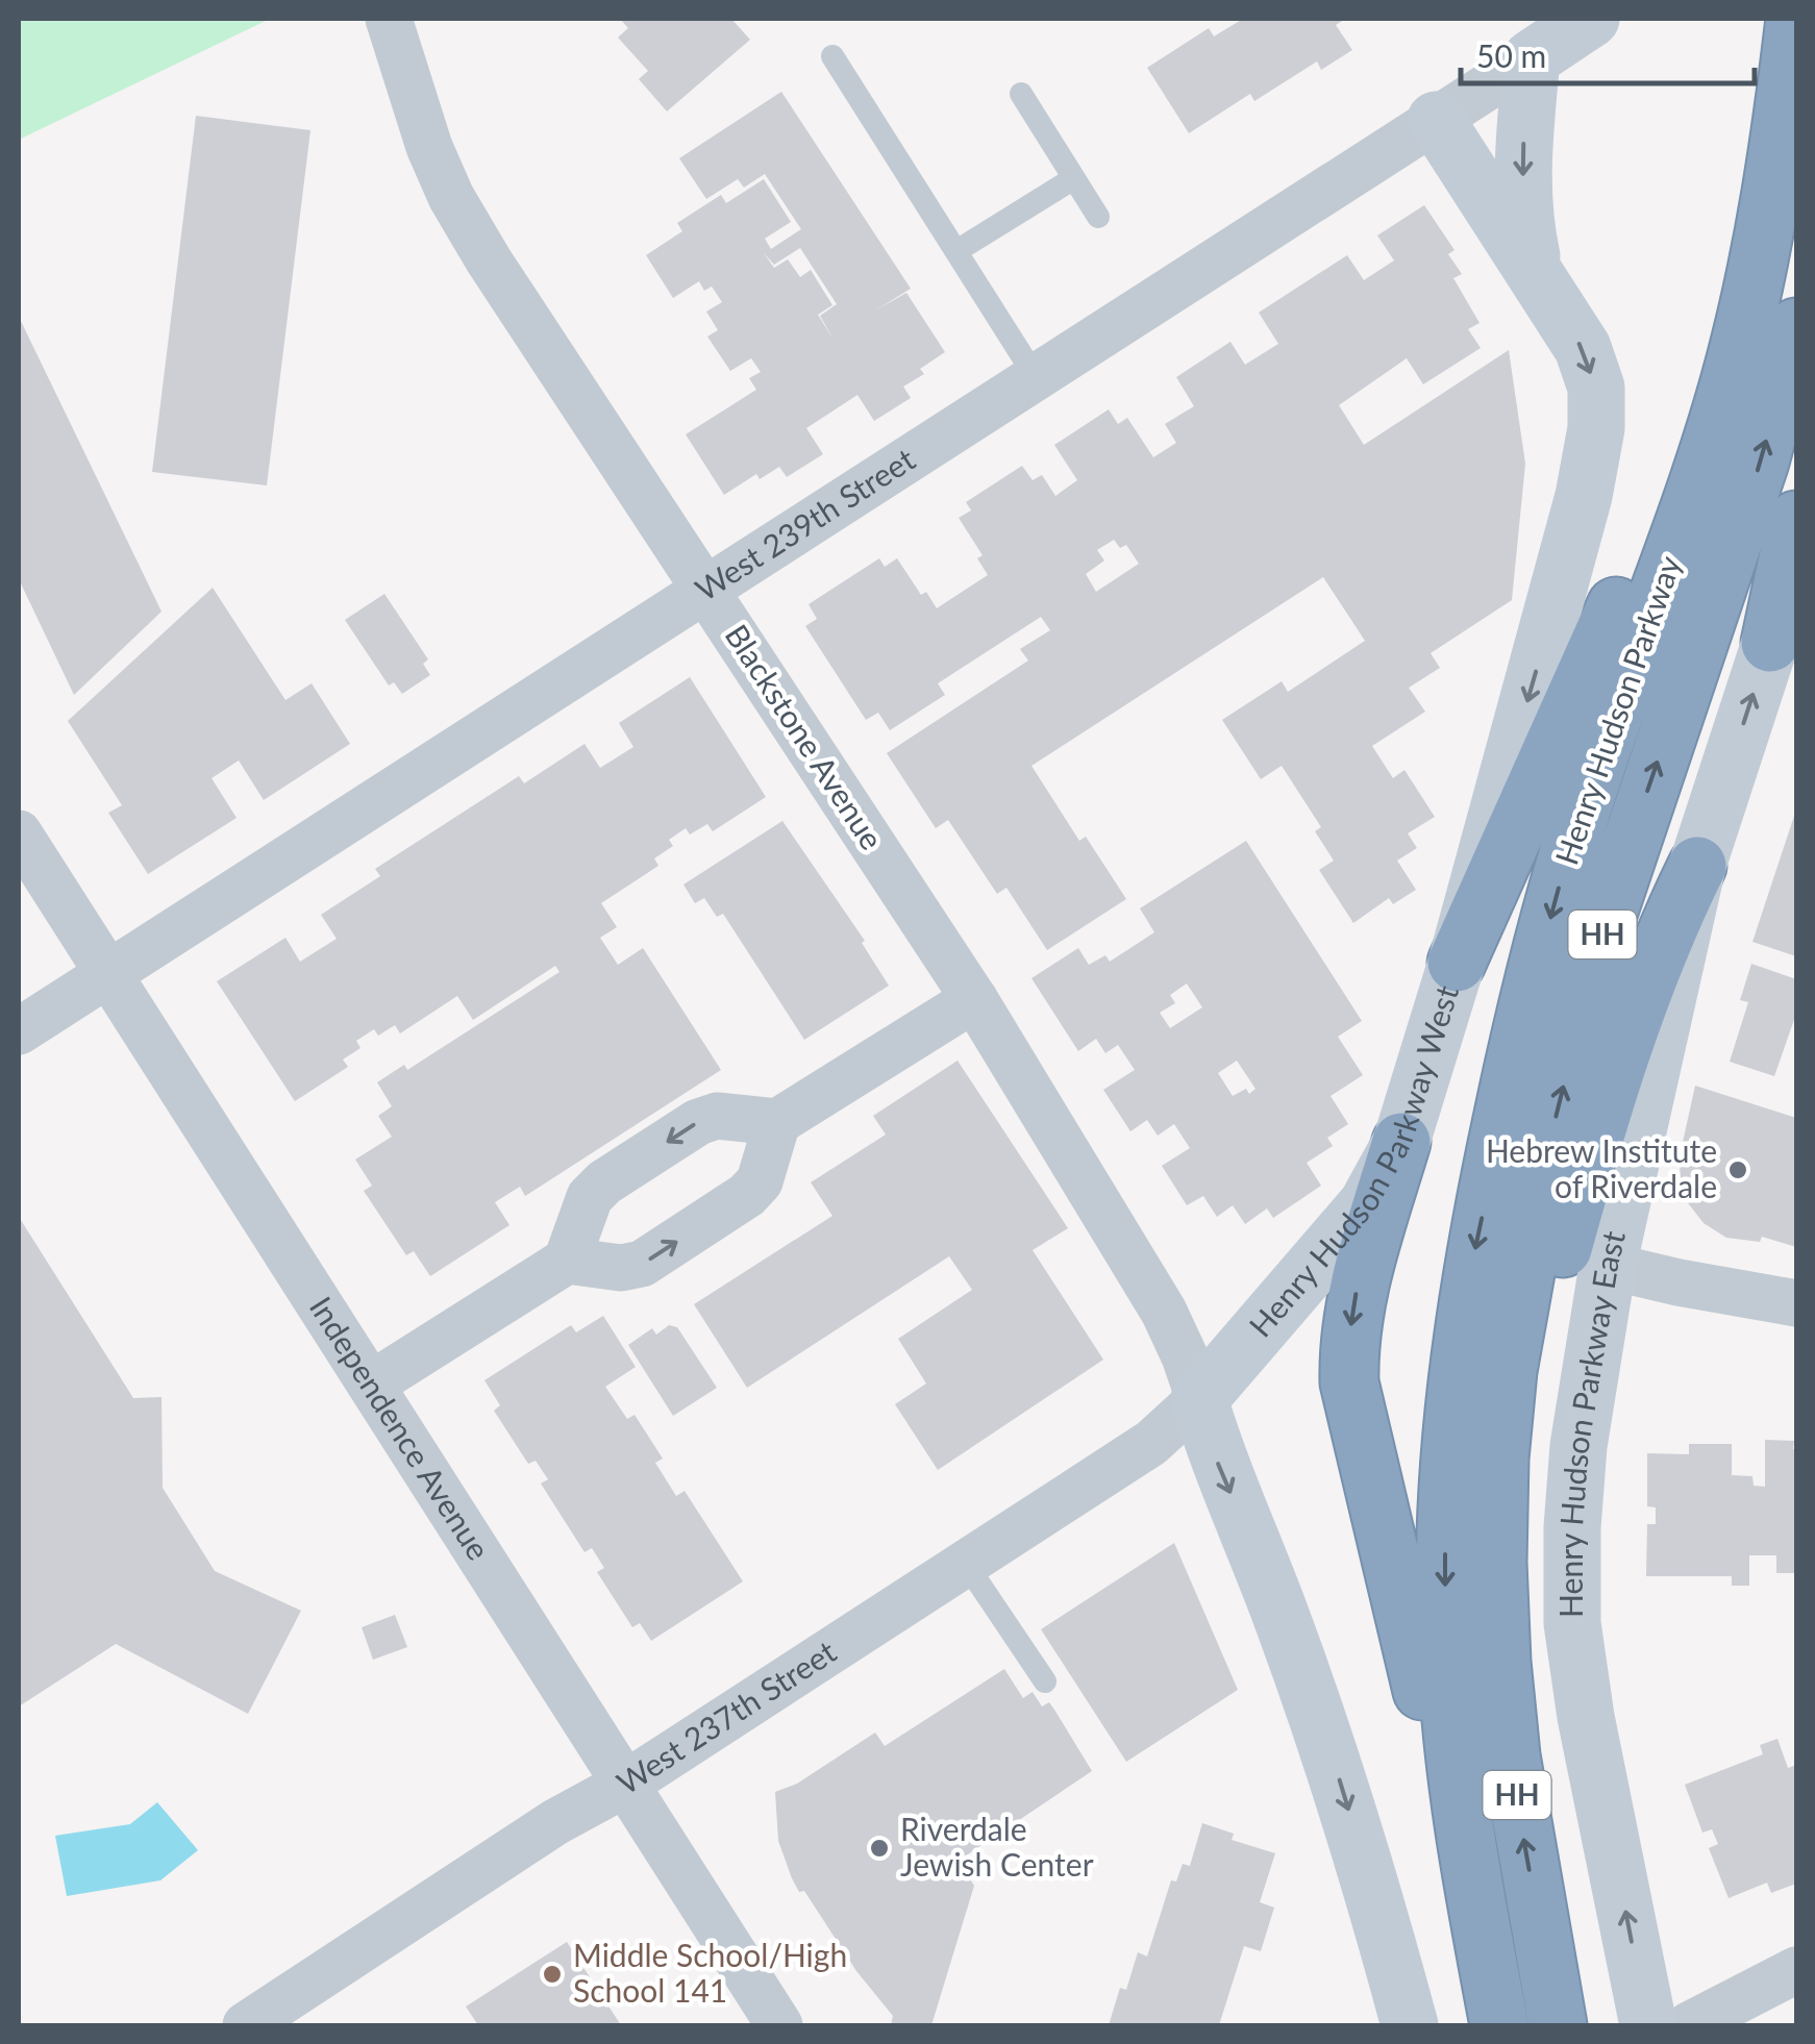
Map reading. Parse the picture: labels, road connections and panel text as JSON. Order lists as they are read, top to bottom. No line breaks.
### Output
{"streets":{"highway":["Henry Hudson Parkway","HH"],"street":["West 239th Street","Blackstone Avenue","Henry Hudson Parkway West","Henry Hudson Parkway East","Independence Avenue","West 237th Street"]},"crossings":[["West 239th Street","Blackstone Avenue"],["West 239th Street","Henry Hudson Parkway West"],["West 239th Street","Independence Avenue"],["Blackstone Avenue","Henry Hudson Parkway West"],["Blackstone Avenue","West 237th Street"],["Henry Hudson Parkway West","West 237th Street"],["Independence Avenue","West 237th Street"]],"one_way":["Henry Hudson Parkway West"],"places":["Hebrew Institute of Riverdale","Riverdale Jewish Center","Middle School/High School 141"],"scale_bar":"50 m"}
